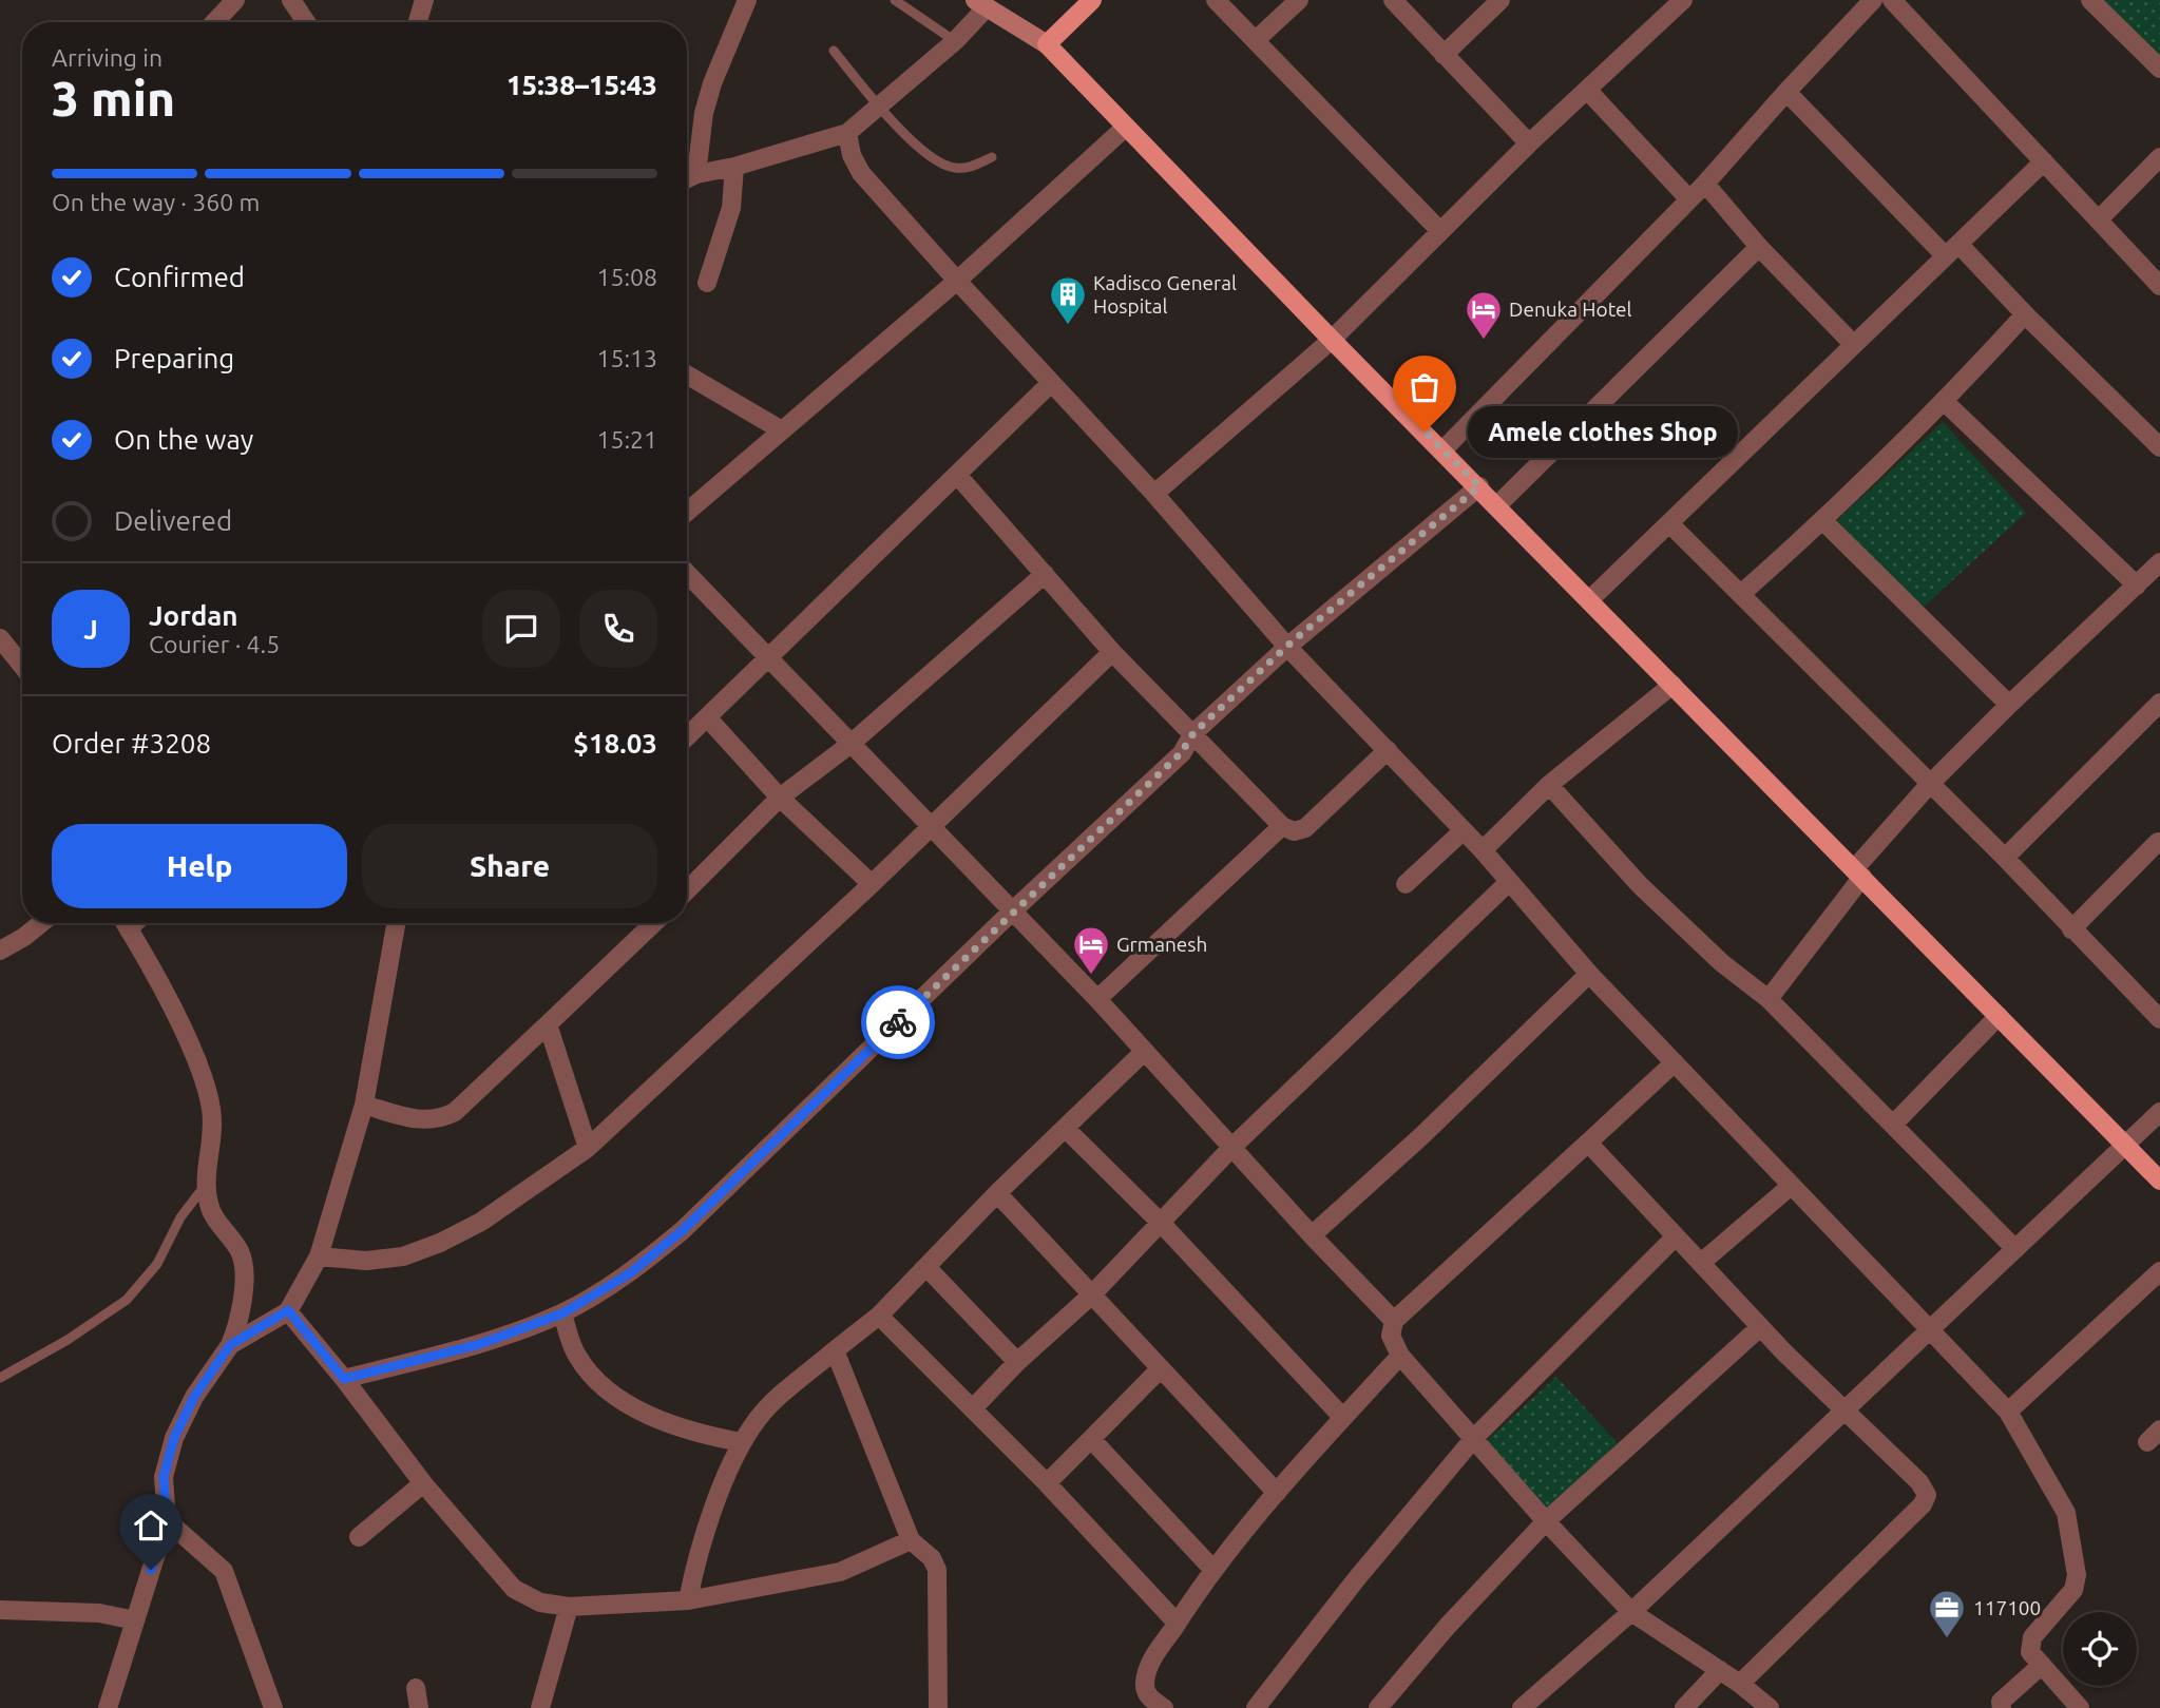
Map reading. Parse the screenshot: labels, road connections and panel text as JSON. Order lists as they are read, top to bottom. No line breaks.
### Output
{"places":{"building":["Kadisco General Hospital"],"hotel":["Denuka Hotel","Grmanesh"],"other":["Amele clothes Shop"],"office":["117100"]},"page":{"heading":["3 min","Arriving in","15:38–15:43"],"panel":["Jordan","Courier · 4.5","Order #3208","$18.03"],"bar":"On the way · 360 m","list":[["Confirmed","15:08"],["Preparing","15:13"],["On the way","15:21"],"Delivered"],"bubble":"Amele clothes Shop","round":"J","buttons":["Help","Share"]}}
